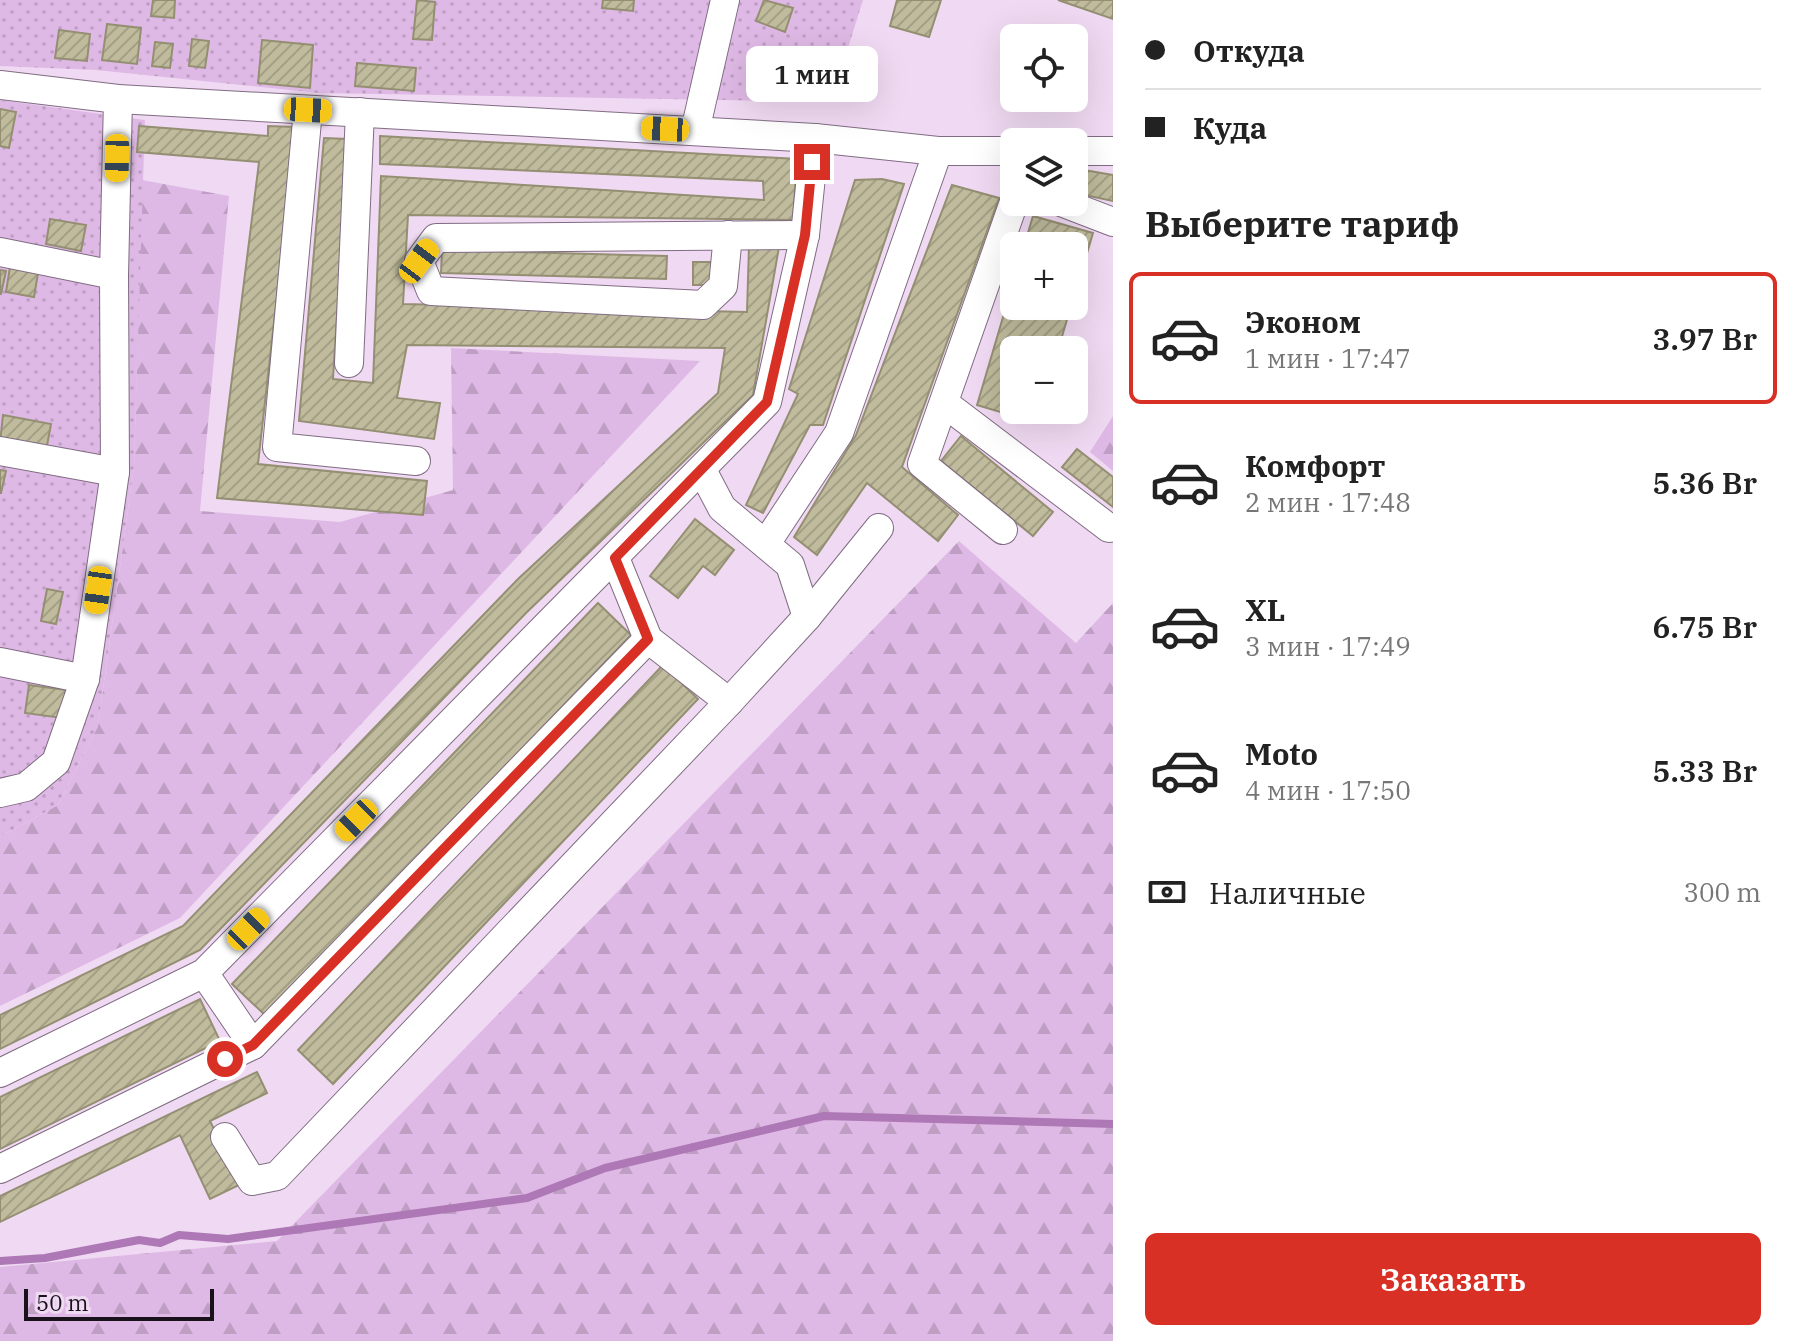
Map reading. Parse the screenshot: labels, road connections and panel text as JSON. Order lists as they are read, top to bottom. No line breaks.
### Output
{"scale_bar":"50 m","page":{"banner":["Откуда","Куда"],"map_buttons":["+","−"],"bubble":"1 мин","heading":"Выберите тариф","list":[{"name":"Эконом","note":"1 мин · 17:47","value":"3.97 Br"},{"name":"Комфорт","note":"2 мин · 17:48","value":"5.36 Br"},{"name":"XL","note":"3 мин · 17:49","value":"6.75 Br"},{"name":"Moto","note":"4 мин · 17:50","value":"5.33 Br"}],"pay":["Наличные","300 m"],"buttons":"Заказать","scale":"50 m"}}
